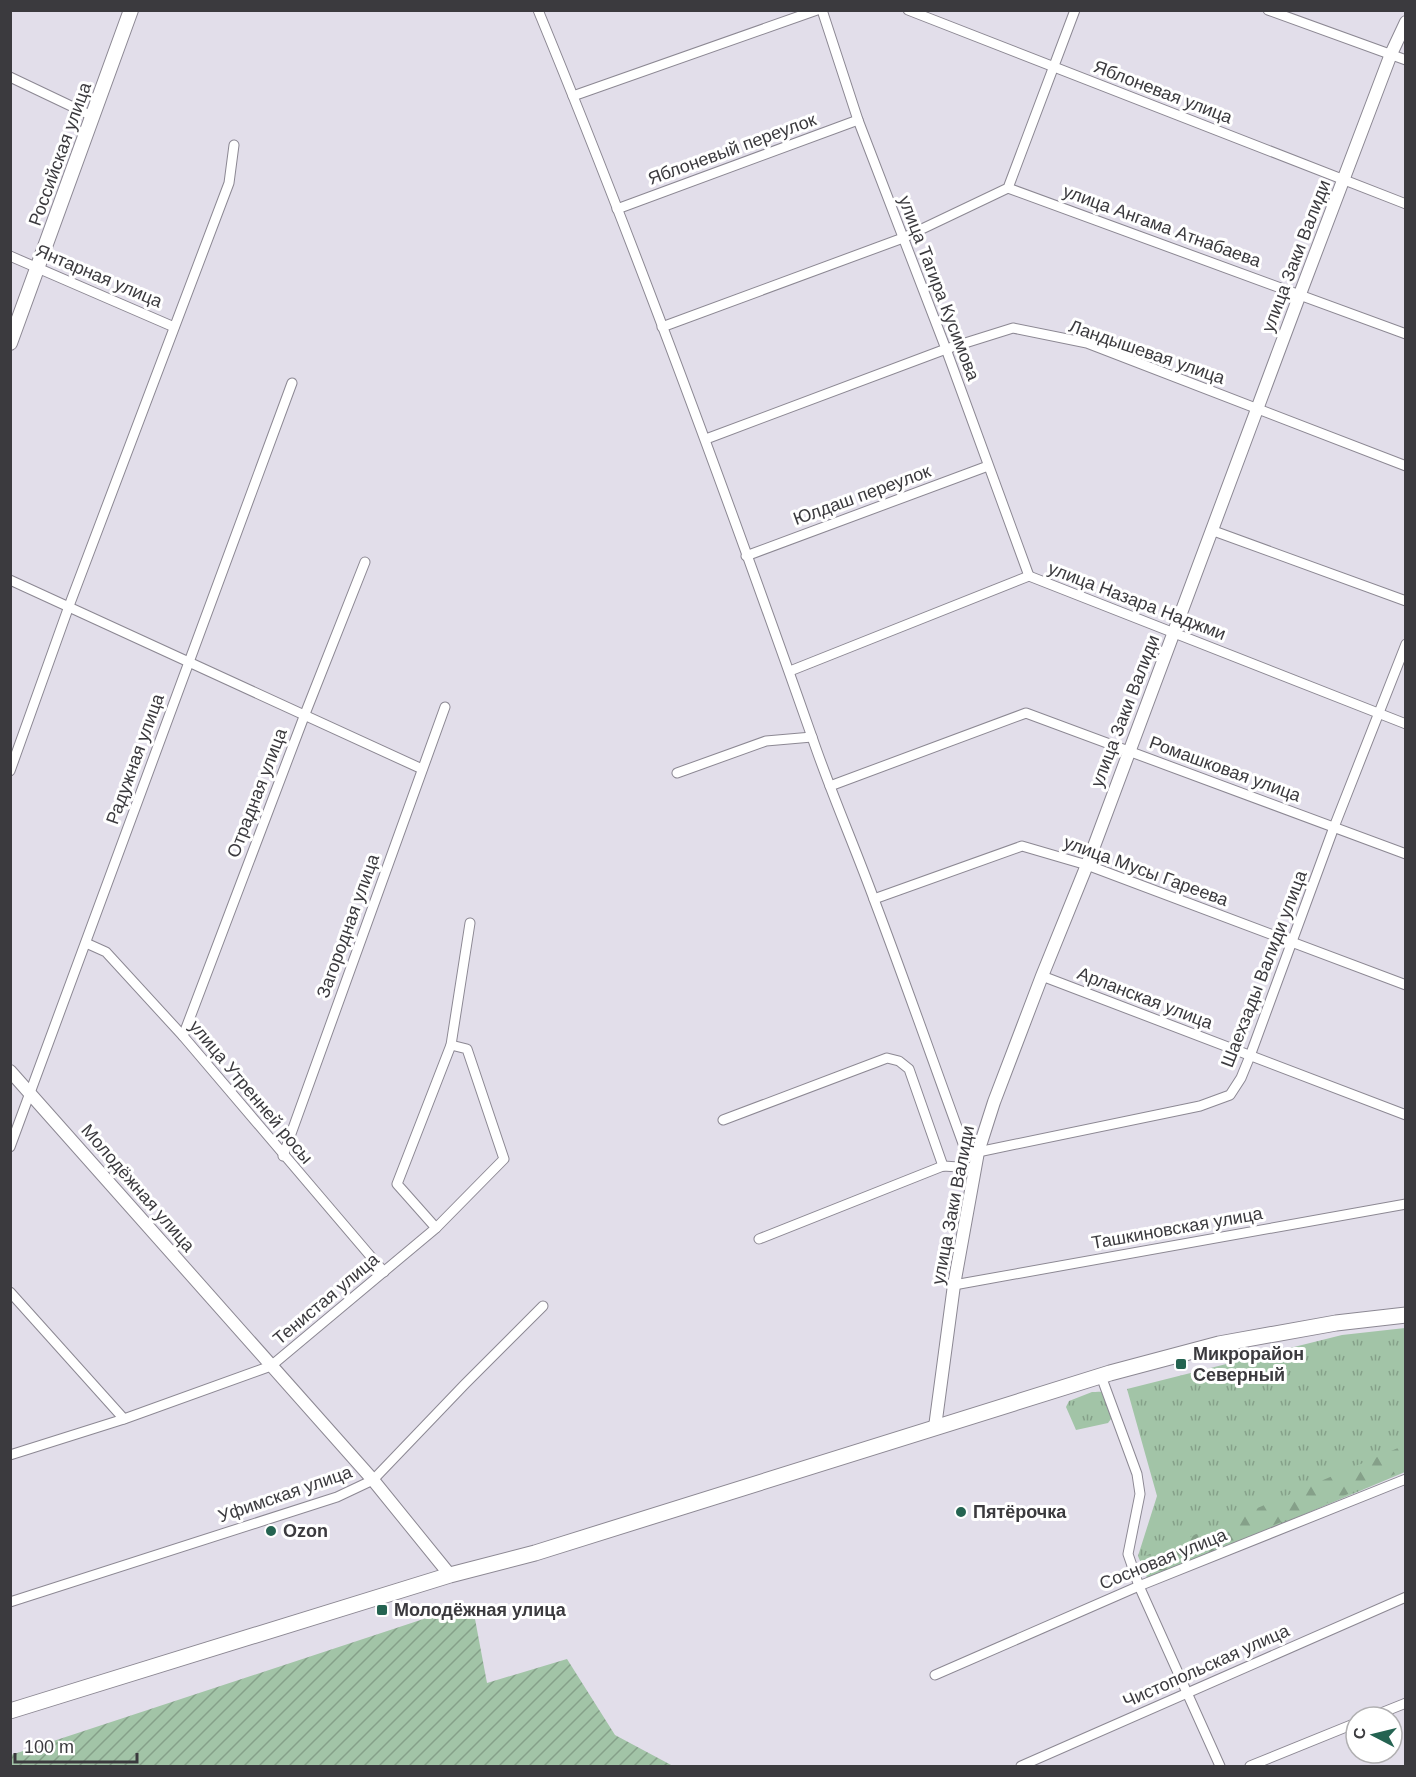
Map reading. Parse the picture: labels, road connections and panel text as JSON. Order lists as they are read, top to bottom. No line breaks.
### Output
{"streets":{"main road":["Российская улица"],"street":["Яблоневая улица","Яблоневый переулок","улица Ангама Атнабаева","улица Заки Валиди","Янтарная улица","улица Тагира Кусимова","Ландышевая улица","Юлдаш переулок","улица Назара Наджми","Радужная улица","Ромашковая улица","Отрадная улица","улица Мусы Гареева","Загородная улица","Шаехзады Валиди улица","Арланская улица","улица Утренней росы","Молодёжная улица","Ташкиновская улица","Тенистая улица","Уфимская улица","Сосновая улица","Чистопольская улица"]},"crossings":[["Яблоневая улица","улица Заки Валиди"],["Яблоневый переулок","улица Тагира Кусимова"],["Российская улица","Янтарная улица"],["улица Ангама Атнабаева","улица Заки Валиди"],["улица Заки Валиди","Ландышевая улица"],["улица Заки Валиди","улица Назара Наджми"],["улица Заки Валиди","Ромашковая улица"],["улица Заки Валиди","улица Мусы Гареева"],["улица Заки Валиди","Шаехзады Валиди улица"],["улица Заки Валиди","Арланская улица"],["улица Заки Валиди","Ташкиновская улица"],["улица Тагира Кусимова","Ландышевая улица"],["улица Тагира Кусимова","Юлдаш переулок"],["улица Тагира Кусимова","улица Назара Наджми"],["улица Назара Наджми","Шаехзады Валиди улица"],["Радужная улица","улица Утренней росы"],["Радужная улица","Молодёжная улица"],["Ромашковая улица","Шаехзады Валиди улица"],["Отрадная улица","улица Утренней росы"],["улица Мусы Гареева","Шаехзады Валиди улица"],["Загородная улица","улица Утренней росы"],["Шаехзады Валиди улица","Арланская улица"],["улица Утренней росы","Тенистая улица"],["Молодёжная улица","Тенистая улица"],["Молодёжная улица","Уфимская улица"]],"places":{"transit":["Микрорайон Северный","Молодёжная улица"],"other":["Пятёрочка","Ozon"]},"scale_bar":"100 m","north":"left"}
